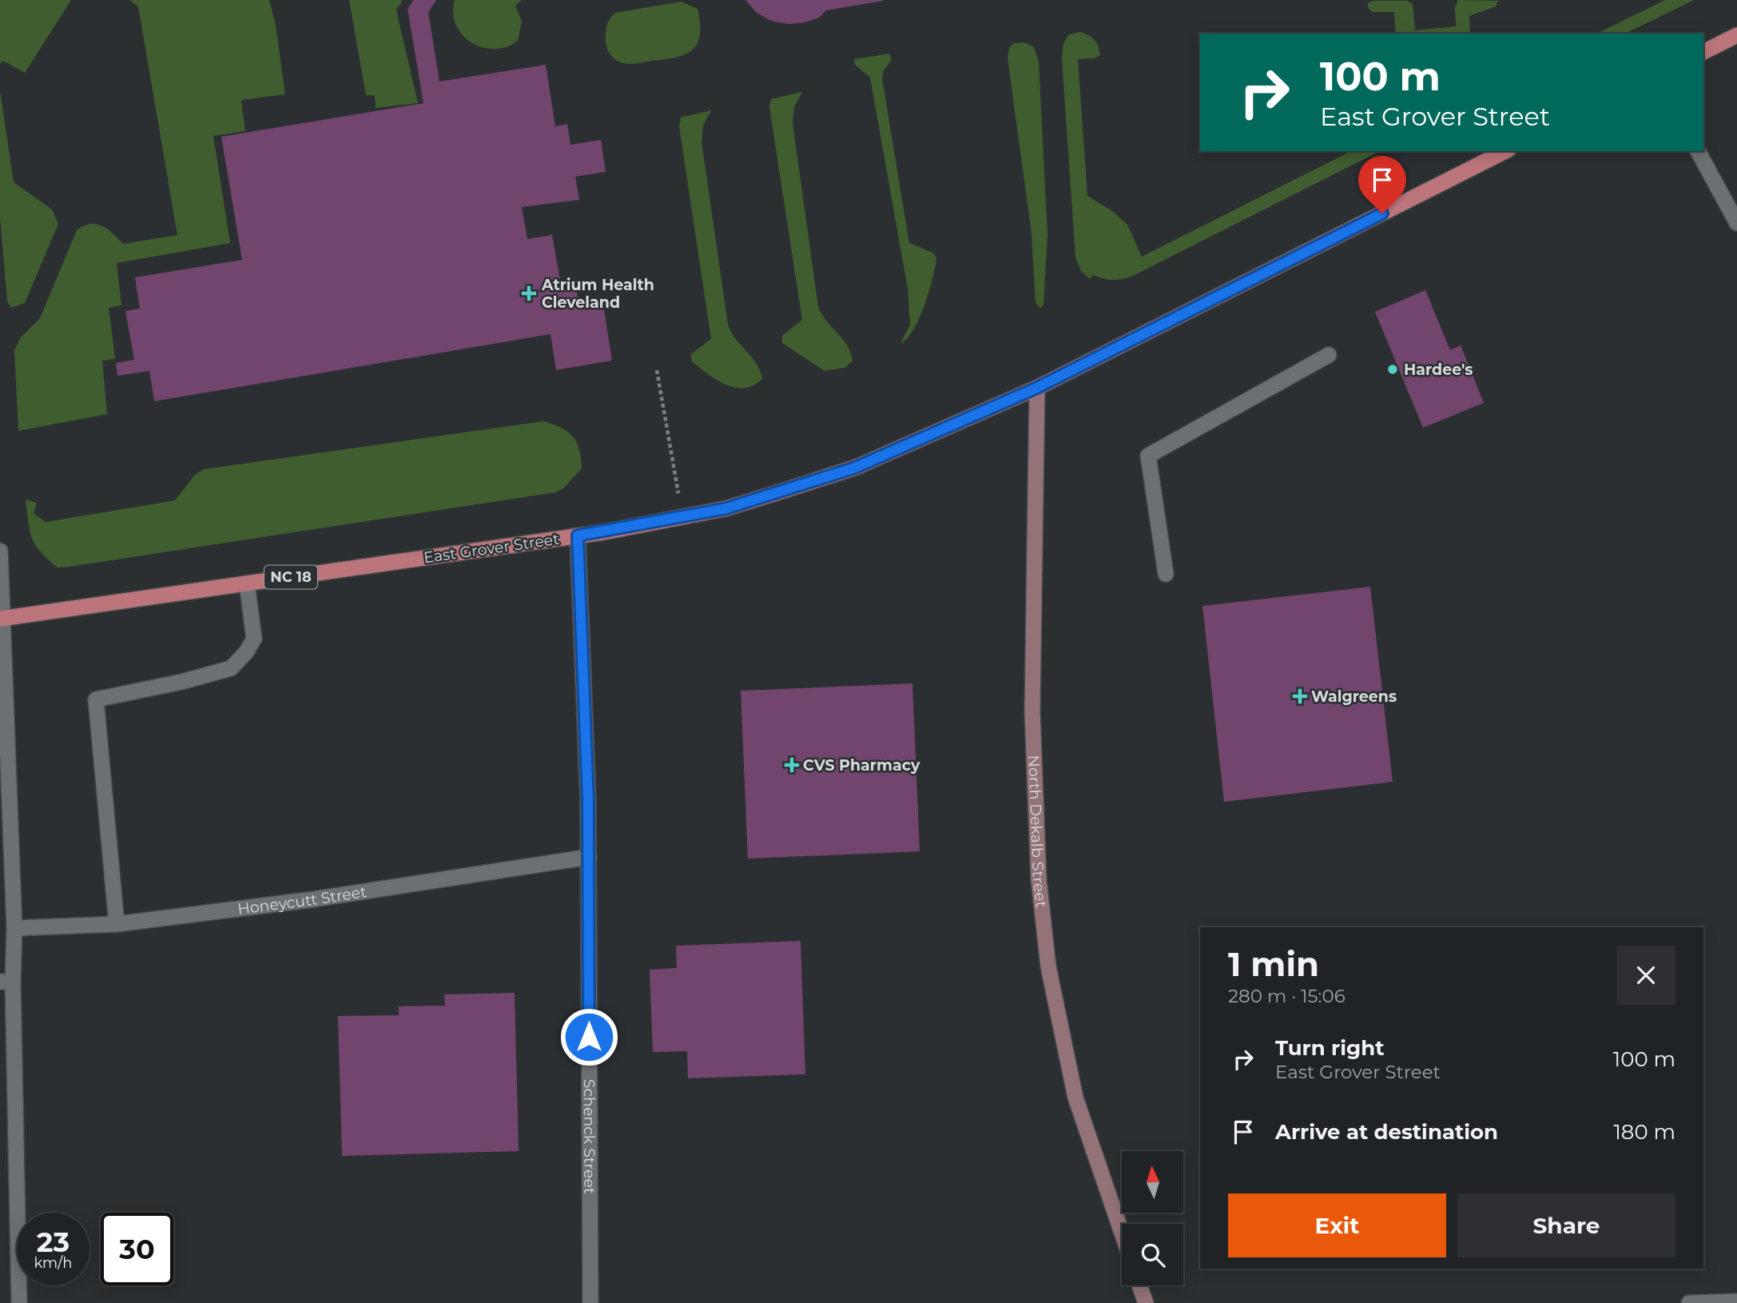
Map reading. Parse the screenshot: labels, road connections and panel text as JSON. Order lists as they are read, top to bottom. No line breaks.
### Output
{"streets":{"main road":["East Grover Street","NC 18","North Dekalb Street"],"street":["Honeycutt Street","Schenck Street"]},"crossings":[["East Grover Street","North Dekalb Street"],["East Grover Street","Schenck Street"],["Honeycutt Street","Schenck Street"]],"places":{"health":["Atrium Health Cleveland","Walgreens","CVS Pharmacy"],"other":["Hardee's"]},"north":"top","page":{"turn":["100 m","East Grover Street"],"heading":["1 min","280 m · 15:06"],"list":[{"name":"Turn right","note":"East Grover Street","value":"100 m"},{"name":"Arrive at destination","value":"180 m"}],"buttons":["Exit","Share"],"speed":"23 km/h","limit":"30"}}
